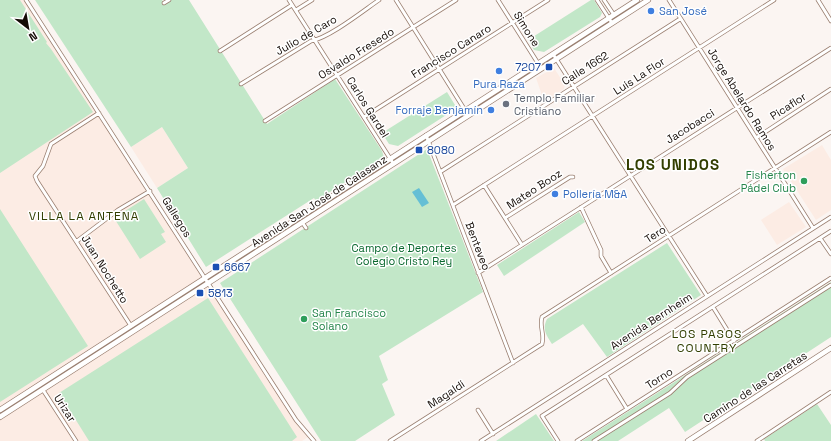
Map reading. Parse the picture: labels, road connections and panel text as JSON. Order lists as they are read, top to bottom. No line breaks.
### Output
{"streets":{"main road":["Avenida San José de Calasanz","Camino de las Carretas","Urizar"],"street":["Simone","Julio de Caro","Francisco Canaro","Osvaldo Fresedo","Calle 1662","Luis La Flor","Jorge Abelardo Ramos","Picaflor","Carlos Gardel","Jacobacci","Mateo Booz","Gallegos","Tero","Benteveo","Juan Nochetto","Avenida Bernheim","Torno","Magaldi"]},"crossings":[["Simone","Francisco Canaro"],["Simone","Avenida San José de Calasanz"],["Julio de Caro","Carlos Gardel"],["Francisco Canaro","Carlos Gardel"],["Osvaldo Fresedo","Carlos Gardel"],["Calle 1662","Jorge Abelardo Ramos"],["Calle 1662","Benteveo"],["Luis La Flor","Jorge Abelardo Ramos"],["Luis La Flor","Benteveo"],["Jorge Abelardo Ramos","Picaflor"],["Jorge Abelardo Ramos","Jacobacci"],["Jorge Abelardo Ramos","Tero"],["Jorge Abelardo Ramos","Avenida Bernheim"],["Carlos Gardel","Avenida San José de Calasanz"],["Jacobacci","Benteveo"],["Avenida San José de Calasanz","Gallegos"],["Avenida San José de Calasanz","Benteveo"],["Avenida San José de Calasanz","Juan Nochetto"],["Avenida San José de Calasanz","Urizar"],["Gallegos","Juan Nochetto"],["Tero","Benteveo"],["Tero","Magaldi"],["Benteveo","Magaldi"]],"districts":["LOS UNIDOS","VILLA LA ANTENA","LOS PASOS COUNTRY"],"parks":["Campo de Deportes Colegio Cristo Rey"],"places":{"other":["San José","Pura Raza","Templo Familiar Cristiano","Forraje Benjamín","Fisherton Pádel Club","Pollería M&A","San Francisco Solano"],"transit":["7207","8080","6667","5813"]},"north":"bottom right"}
